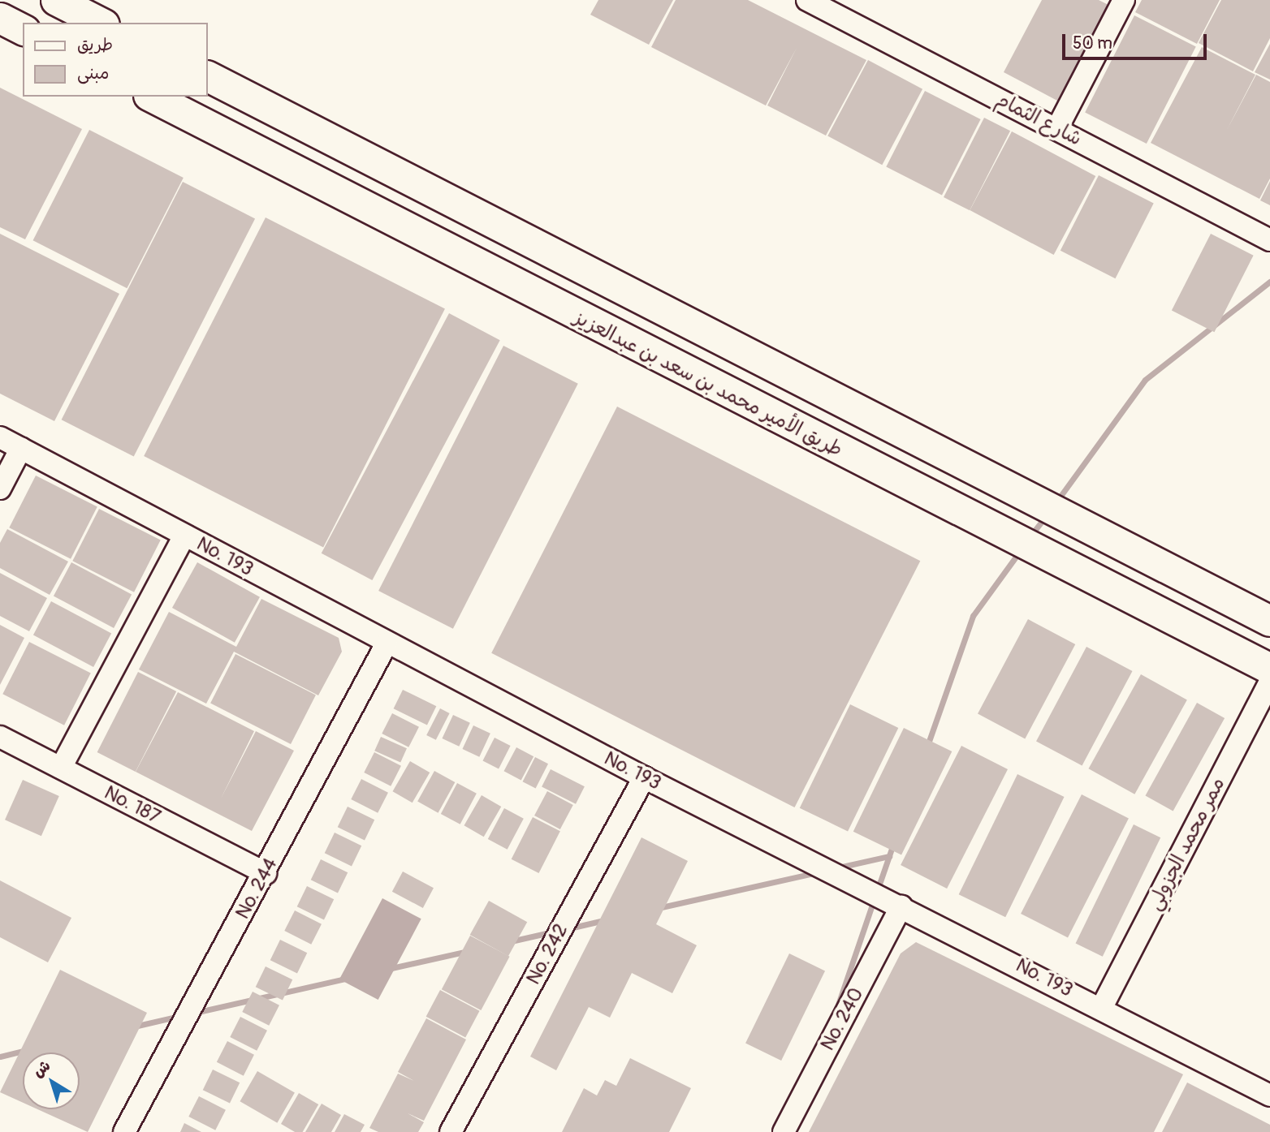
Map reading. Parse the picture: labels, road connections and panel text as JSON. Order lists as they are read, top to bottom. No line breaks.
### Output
{"streets":{"main road":["طريق الأمير محمد بن سعد بن عبدالعزيز"],"street":["شارع الثمام","No. 193","No. 187","ممر محمد الجزولي","No. 244","No. 242","No. 240"]},"crossings":[["No. 193","ممر محمد الجزولي"],["No. 193","No. 244"],["No. 193","No. 242"],["No. 193","No. 240"],["No. 187","No. 244"]],"legend":["طريق","مبنى"],"scale_bar":"50 m","north":"top left"}
